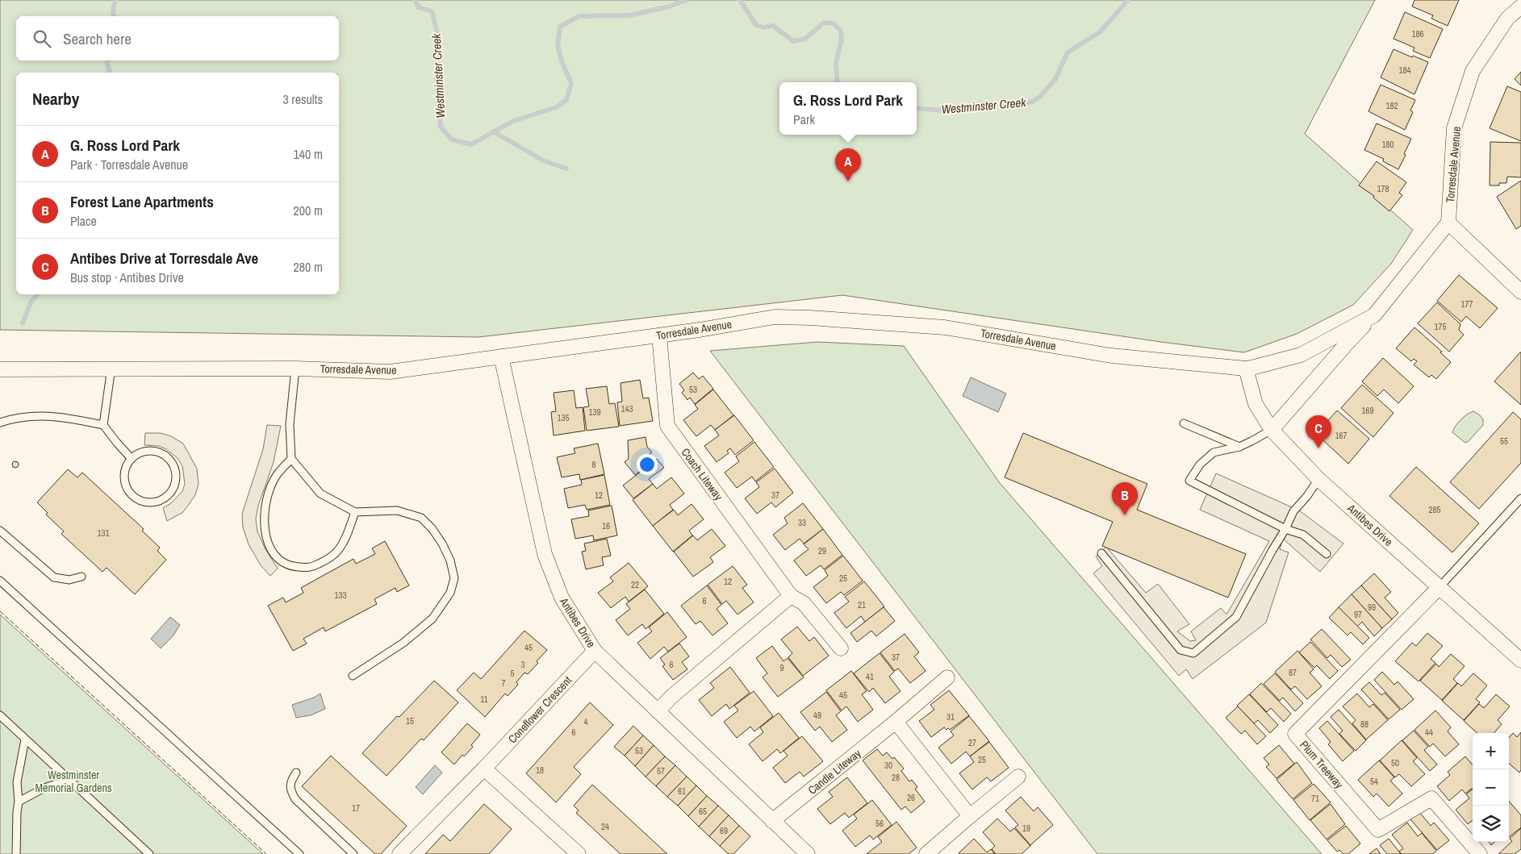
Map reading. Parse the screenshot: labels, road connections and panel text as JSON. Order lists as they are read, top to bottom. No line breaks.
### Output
{"streets":{"street":["Torresdale Avenue","Coach Liteway","Antibes Drive","Coneflower Crescent","Plum Treeway","Candle Liteway"]},"crossings":[["Torresdale Avenue","Coach Liteway"],["Torresdale Avenue","Antibes Drive"],["Antibes Drive","Coneflower Crescent"],["Antibes Drive","Plum Treeway"],["Antibes Drive","Candle Liteway"]],"water":["Westminster Creek"],"parks":["Westminster Memorial Gardens"],"house_numbers":["186","184","182","180","178","177","175","53","143","169","139","135","167","55","8","12","37","285","33","16","131","29","25","12","22","133","6","21","99","97","45","37","3","6","9","87","5","41","7","45","11","49","31","15","4","88","6","44","27","53","25","50","30","18","57","28","54","61","26","71","17","65","56","24","19","69"],"page":{"search":"Search here","heading":["Nearby","3 results"],"popup":["G. Ross Lord Park","Park"],"list":[{"mark":"A","name":"G. Ross Lord Park","note":"Park · Torresdale Avenue","value":"140 m"},{"mark":"B","name":"Forest Lane Apartments","note":"Place","value":"200 m"},{"mark":"C","name":"Antibes Drive at Torresdale Ave","note":"Bus stop · Antibes Drive","value":"280 m"}],"pins":["A","C","B"],"map_buttons":["+","−"]}}
